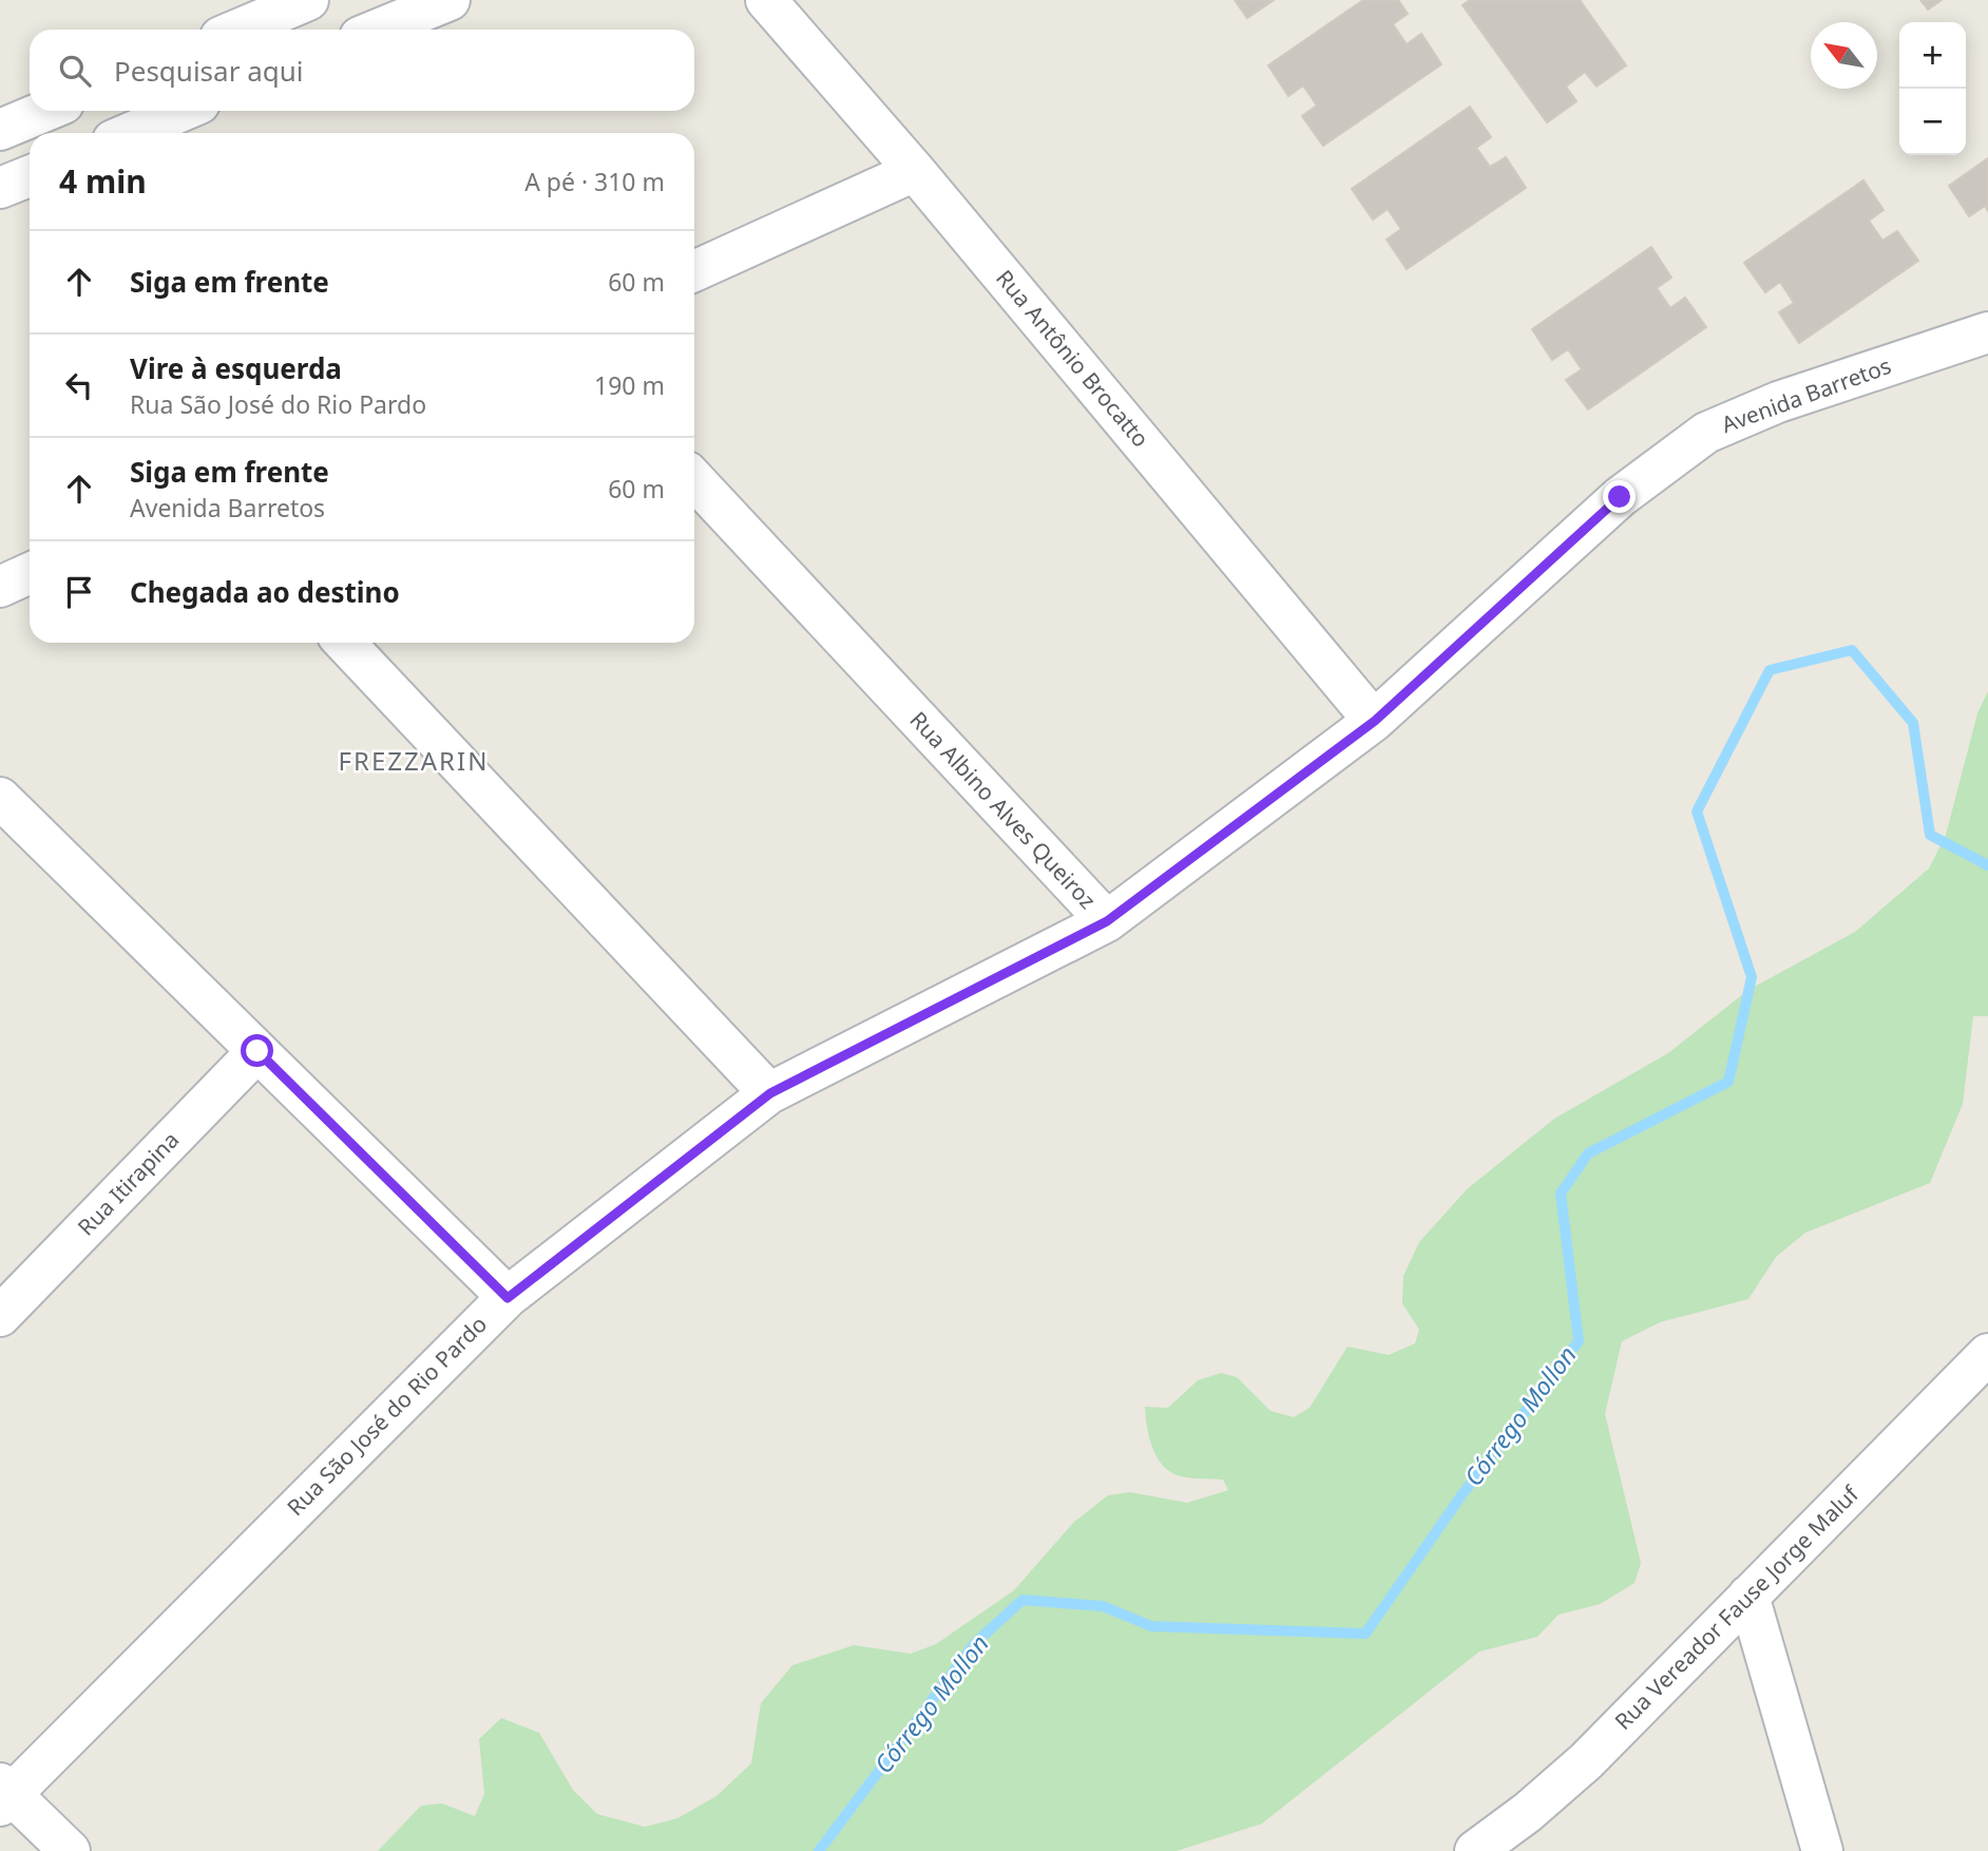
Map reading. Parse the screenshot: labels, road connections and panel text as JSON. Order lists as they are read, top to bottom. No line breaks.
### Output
{"streets":{"street":["Rua Antônio Brocatto","Avenida Barretos","Rua Albino Alves Queiroz","Rua Itirapina","Rua São José do Rio Pardo","Rua Vereador Fause Jorge Maluf"]},"crossings":[["Rua Antônio Brocatto","Avenida Barretos"],["Rua Antônio Brocatto","Rua São José do Rio Pardo"],["Avenida Barretos","Rua São José do Rio Pardo"],["Rua Albino Alves Queiroz","Rua São José do Rio Pardo"]],"districts":["FREZZARIN"],"water":["Córrego Mollon"],"north":"top left","page":{"map_buttons":["+","−"],"search":"Pesquisar aqui","heading":["4 min","A pé · 310 m"],"list":[["Siga em frente","60 m"],["Vire à esquerda","Rua São José do Rio Pardo","190 m"],["Siga em frente","Avenida Barretos","60 m"],"Chegada ao destino"]}}
